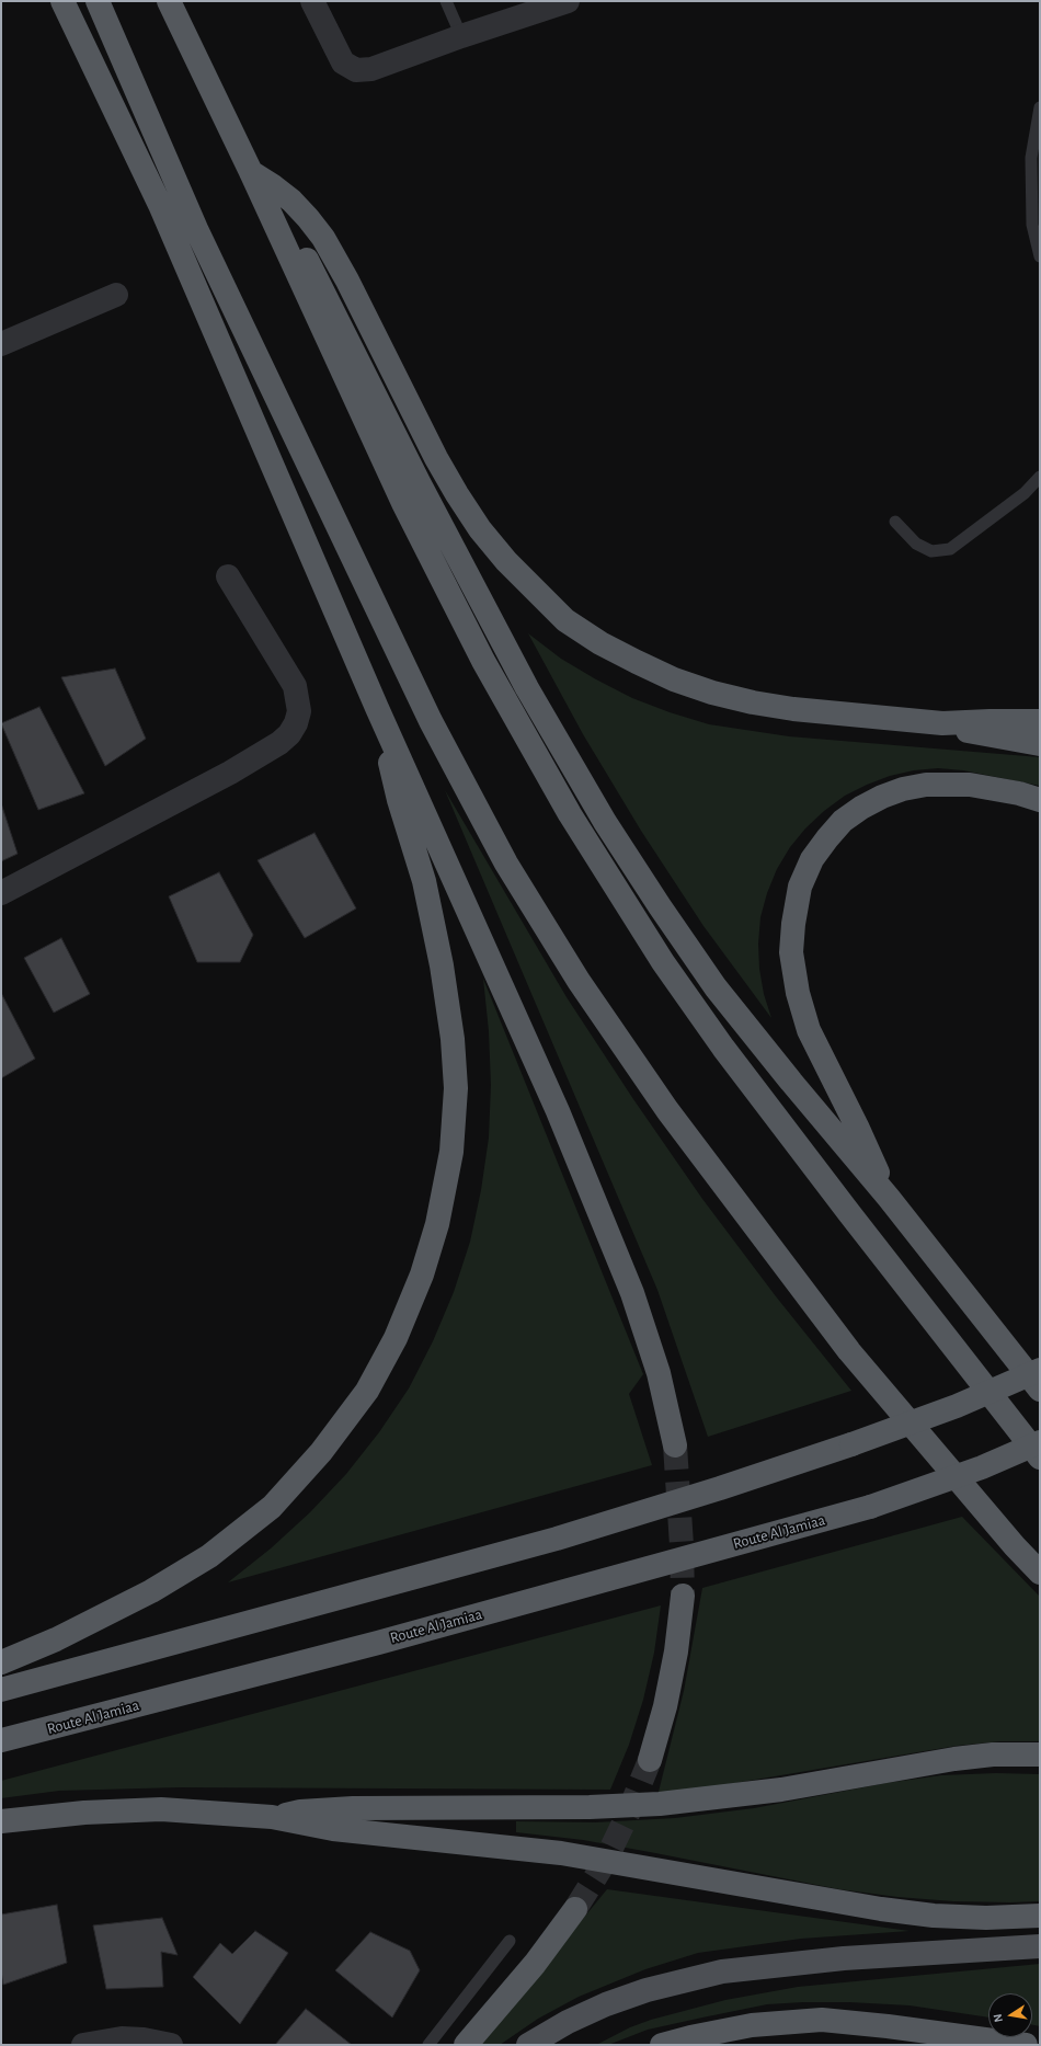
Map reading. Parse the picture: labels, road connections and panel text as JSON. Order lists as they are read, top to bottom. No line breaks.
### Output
{"streets":{"highway":["Route Al Jamiaa"]},"north":"left"}
